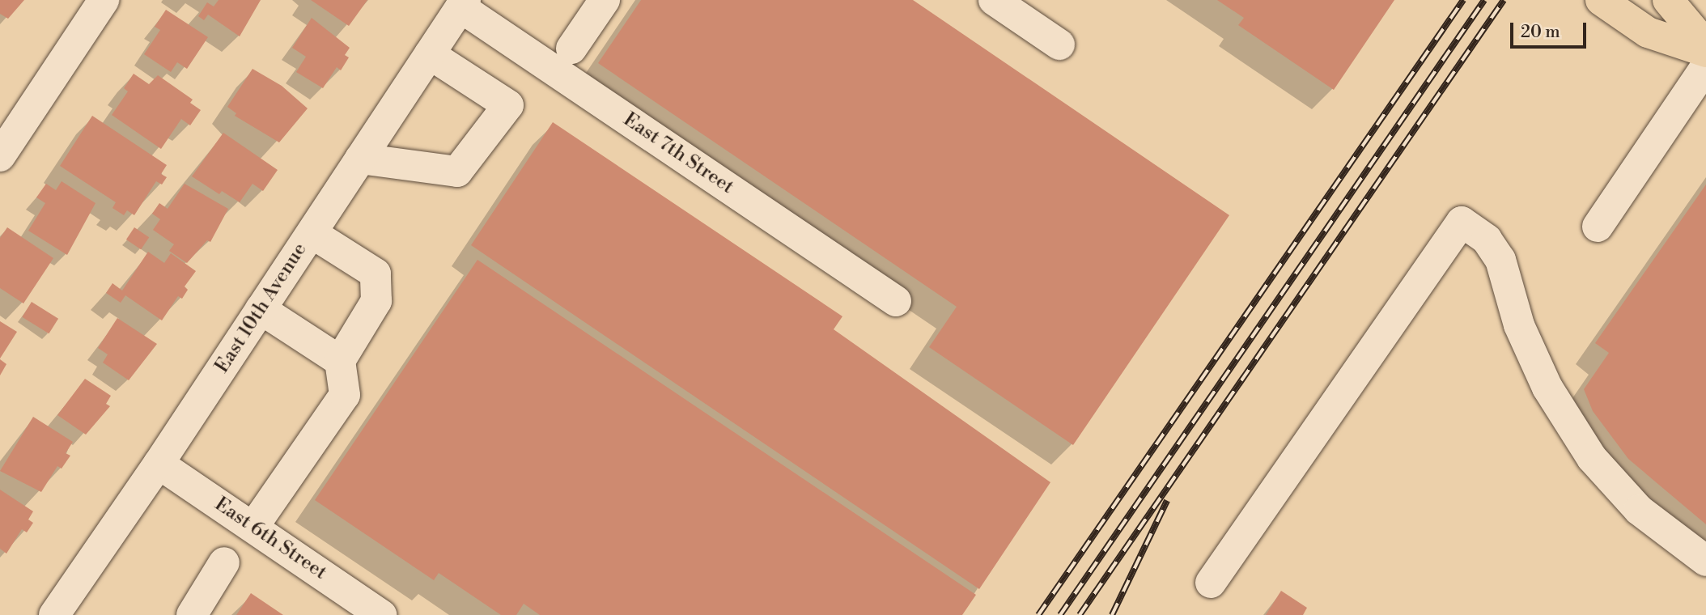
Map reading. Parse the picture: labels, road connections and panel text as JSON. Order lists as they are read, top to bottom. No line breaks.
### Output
{"streets":{"street":["East 7th Street","East 10th Avenue","East 6th Street"]},"crossings":[["East 7th Street","East 10th Avenue"],["East 10th Avenue","East 6th Street"]],"scale_bar":"20 m"}
